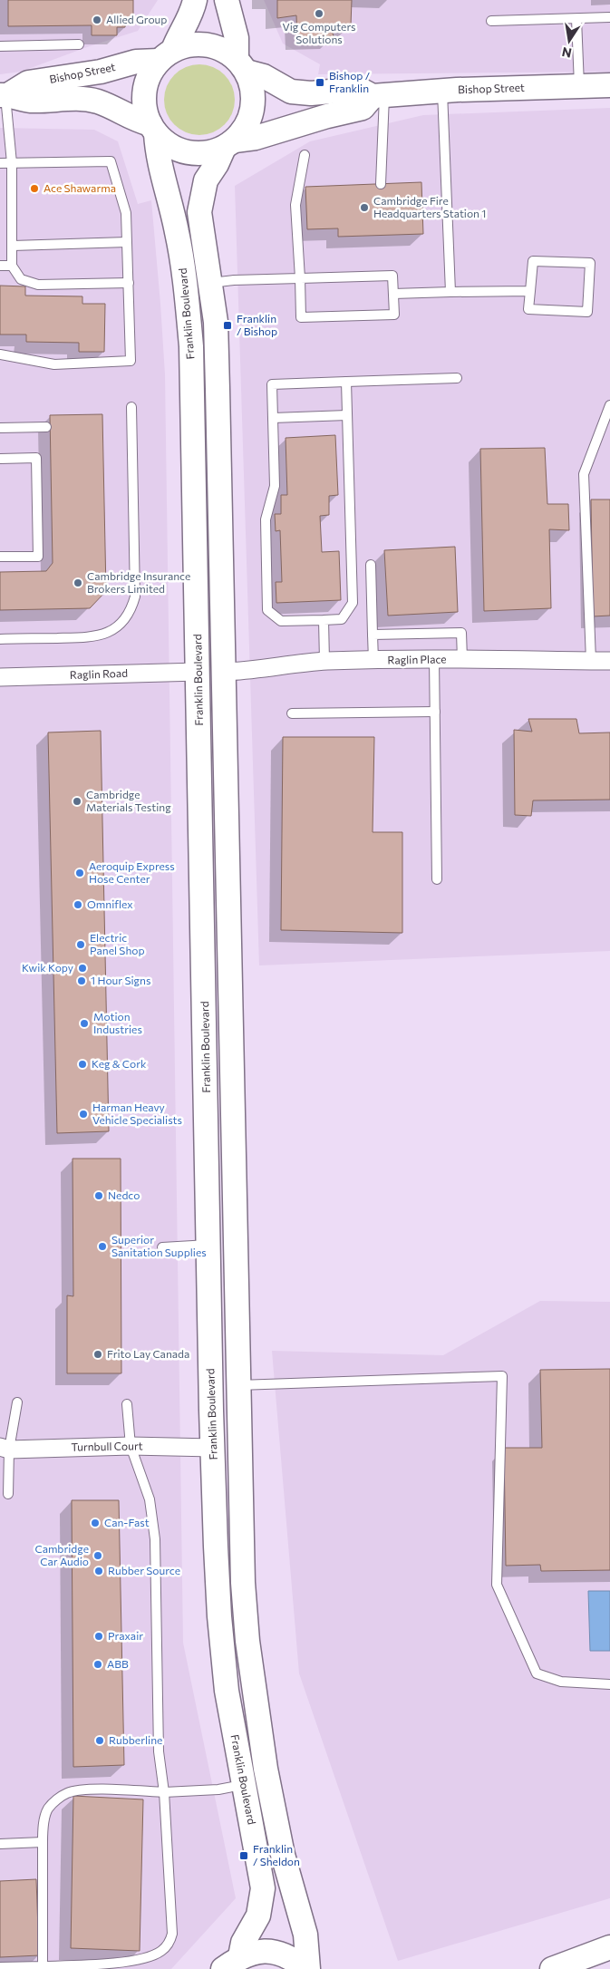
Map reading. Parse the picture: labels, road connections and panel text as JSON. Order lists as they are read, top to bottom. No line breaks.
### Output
{"streets":{"main road":["Bishop Street","Franklin Boulevard"],"street":["Raglin Place","Raglin Road","Turnbull Court"]},"crossings":[["Bishop Street","Franklin Boulevard"],["Franklin Boulevard","Raglin Road"],["Franklin Boulevard","Turnbull Court"]],"places":{"other":["Vig Computers Solutions","Allied Group","Ace Shawarma","Cambridge Fire Headquarters Station 1","Cambridge Insurance Brokers Limited","Cambridge Materials Testing","Aeroquip Express Hose Center","Omniflex","Electric Panel Shop","Kwik Kopy","1 Hour Signs","Motion Industries","Keg & Cork","Harman Heavy Vehicle Specialists","Nedco","Superior Sanitation Supplies","Frito Lay Canada","Can-Fast","Cambridge Car Audio","Rubber Source","Praxair","ABB","Rubberline"],"transit":["Bishop / Franklin","Franklin / Bishop","Franklin / Sheldon"]},"north":"bottom"}
